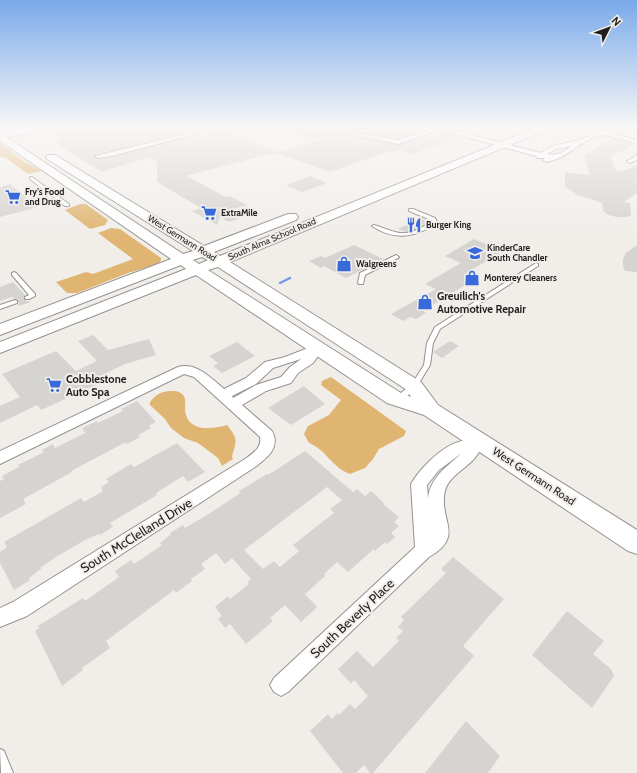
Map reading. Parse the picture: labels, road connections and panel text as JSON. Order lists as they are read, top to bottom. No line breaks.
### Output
{"streets":{"main road":["West Germann Road","South Alma School Road"],"street":["South McClelland Drive","South Beverly Place"]},"crossings":[["West Germann Road","South Alma School Road"]],"places":{"supermarket":["Fry's Food and Drug","ExtraMile","Cobblestone Auto Spa"],"restaurant":["Burger King"],"school or university":["KinderCare South Chandler"],"shop":["Walgreens","Monterey Cleaners","Greuilich's Automotive Repair"]},"north":"top right"}
